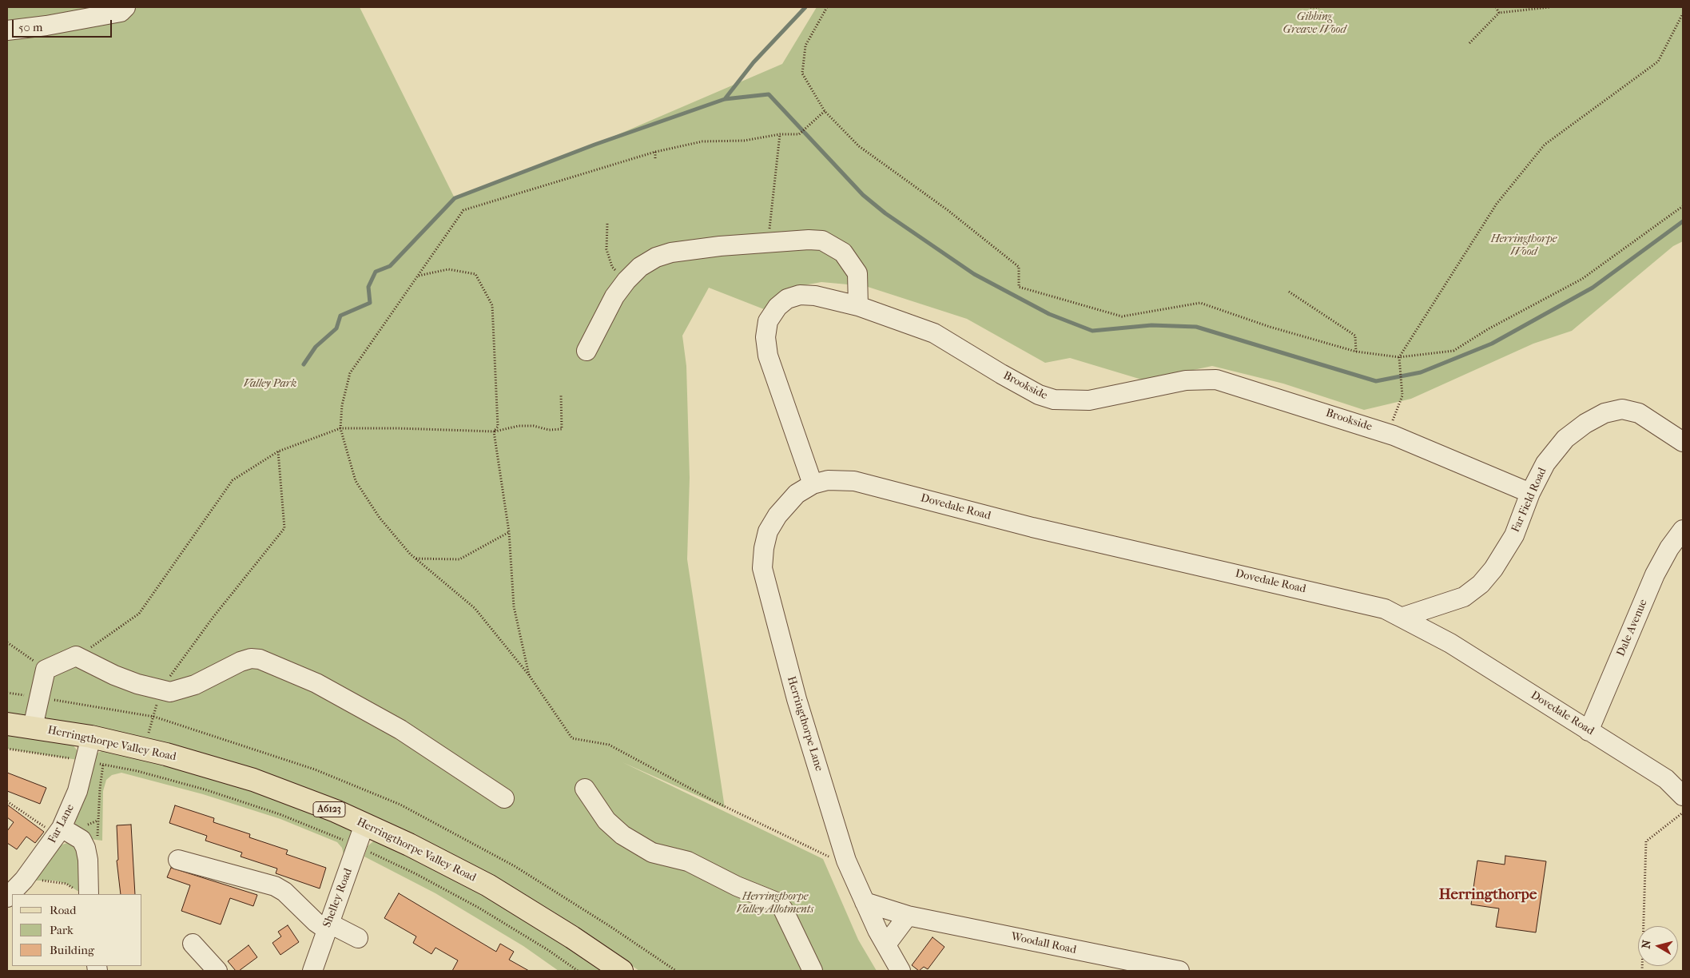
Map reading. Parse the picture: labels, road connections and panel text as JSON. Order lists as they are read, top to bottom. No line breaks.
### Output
{"streets":{"main road":["Herringthorpe Valley Road","A6123"],"street":["Brookside","Far Field Road","Dovedale Road","Dale Avenue","Herringthorpe Lane","Far Lane","Shelley Road","Woodall Road"]},"crossings":[["Brookside","Far Field Road"],["Brookside","Dovedale Road"],["Brookside","Herringthorpe Lane"],["Far Field Road","Dovedale Road"],["Dovedale Road","Dale Avenue"],["Dovedale Road","Herringthorpe Lane"],["Herringthorpe Lane","Woodall Road"],["Herringthorpe Valley Road","Far Lane"],["Herringthorpe Valley Road","Shelley Road"]],"districts":["Herringthorpe"],"parks":["Gibbing Greave Wood","Herringthorpe Wood","Valley Park","Herringthorpe Valley Allotments"],"legend":["Road","Park","Building"],"scale_bar":"50 m","north":"left"}
